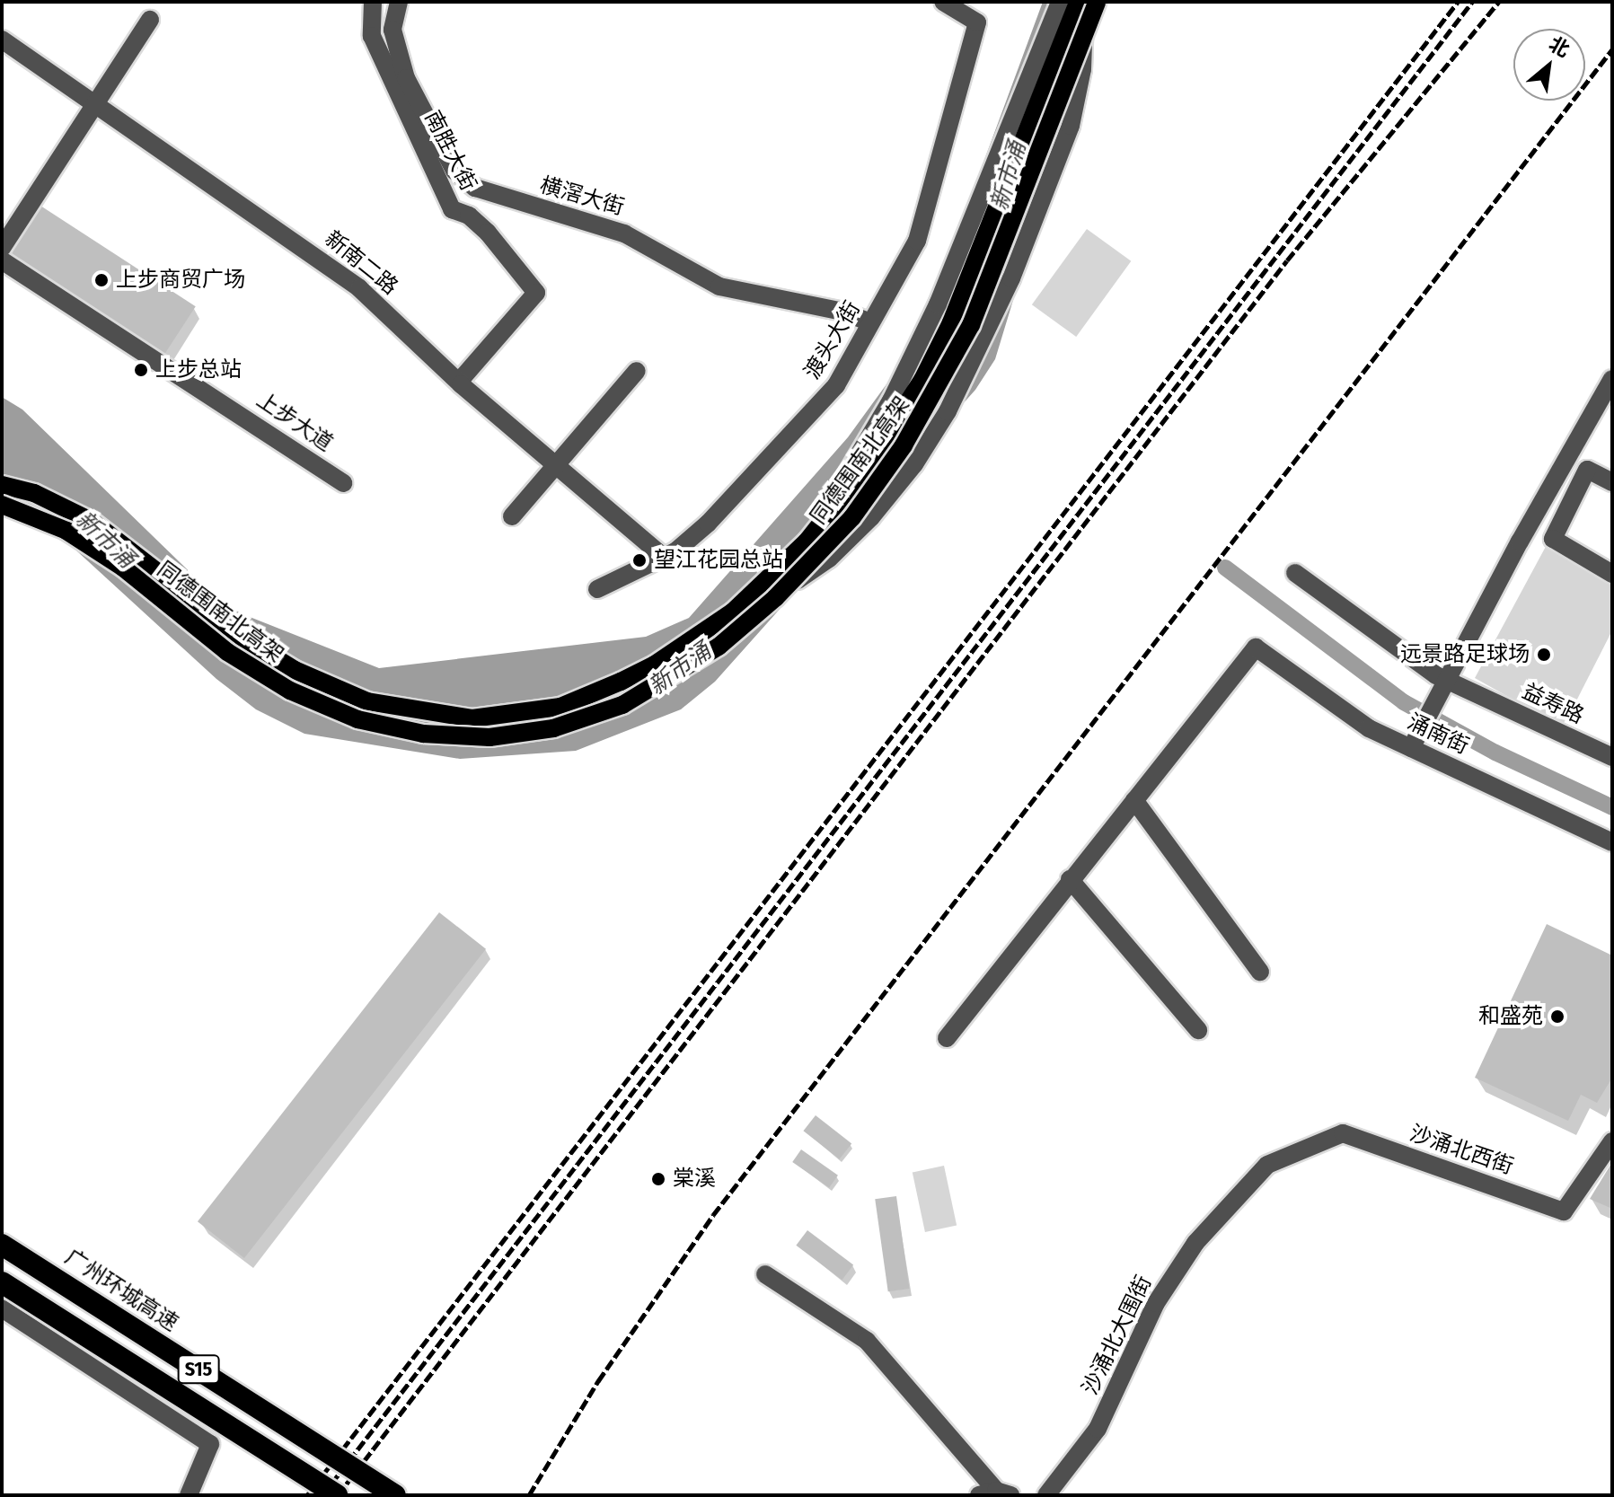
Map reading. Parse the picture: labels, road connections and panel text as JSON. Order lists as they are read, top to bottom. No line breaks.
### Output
{"streets":{"highway":["广州环城高速","S15"],"main road":["同德围南北高架"],"street":["南胜大街","横滘大街","新南二路","渡头大街","上步大道","益寿路","涌南街","沙涌北西街","沙涌北大围街"]},"crossings":[["南胜大街","新南二路"],["横滘大街","渡头大街"],["新南二路","渡头大街"],["沙涌北西街","沙涌北大围街"]],"water":["新市涌"],"places":["上步商贸广场","上步总站","望江花园总站","远景路足球场","和盛苑","棠溪"],"north":"top right"}
